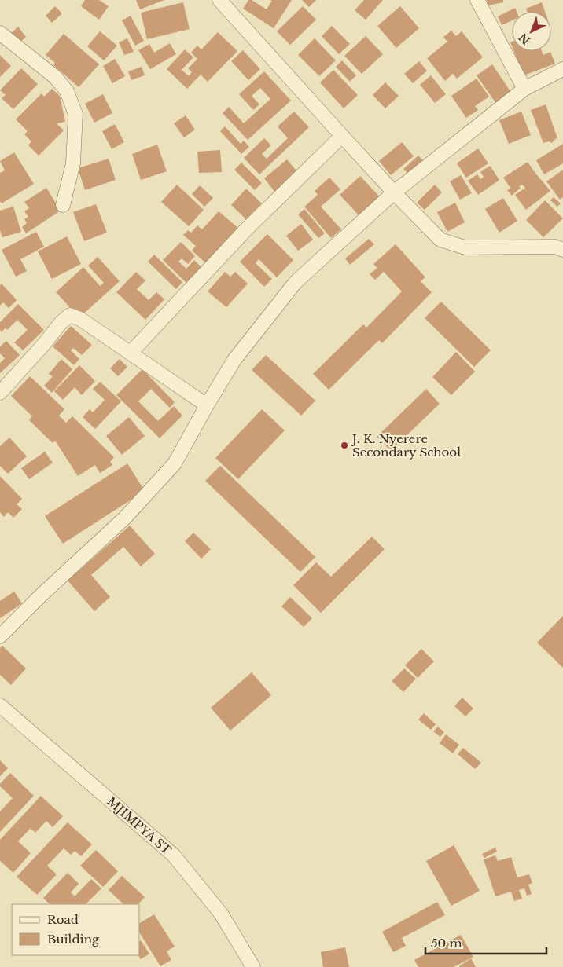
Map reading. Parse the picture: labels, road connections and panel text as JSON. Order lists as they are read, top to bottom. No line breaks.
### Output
{"streets":{"street":["MJIMPYA ST"]},"places":["J. K. Nyerere Secondary School"],"legend":["Road","Building"],"scale_bar":"50 m","north":"bottom left"}
